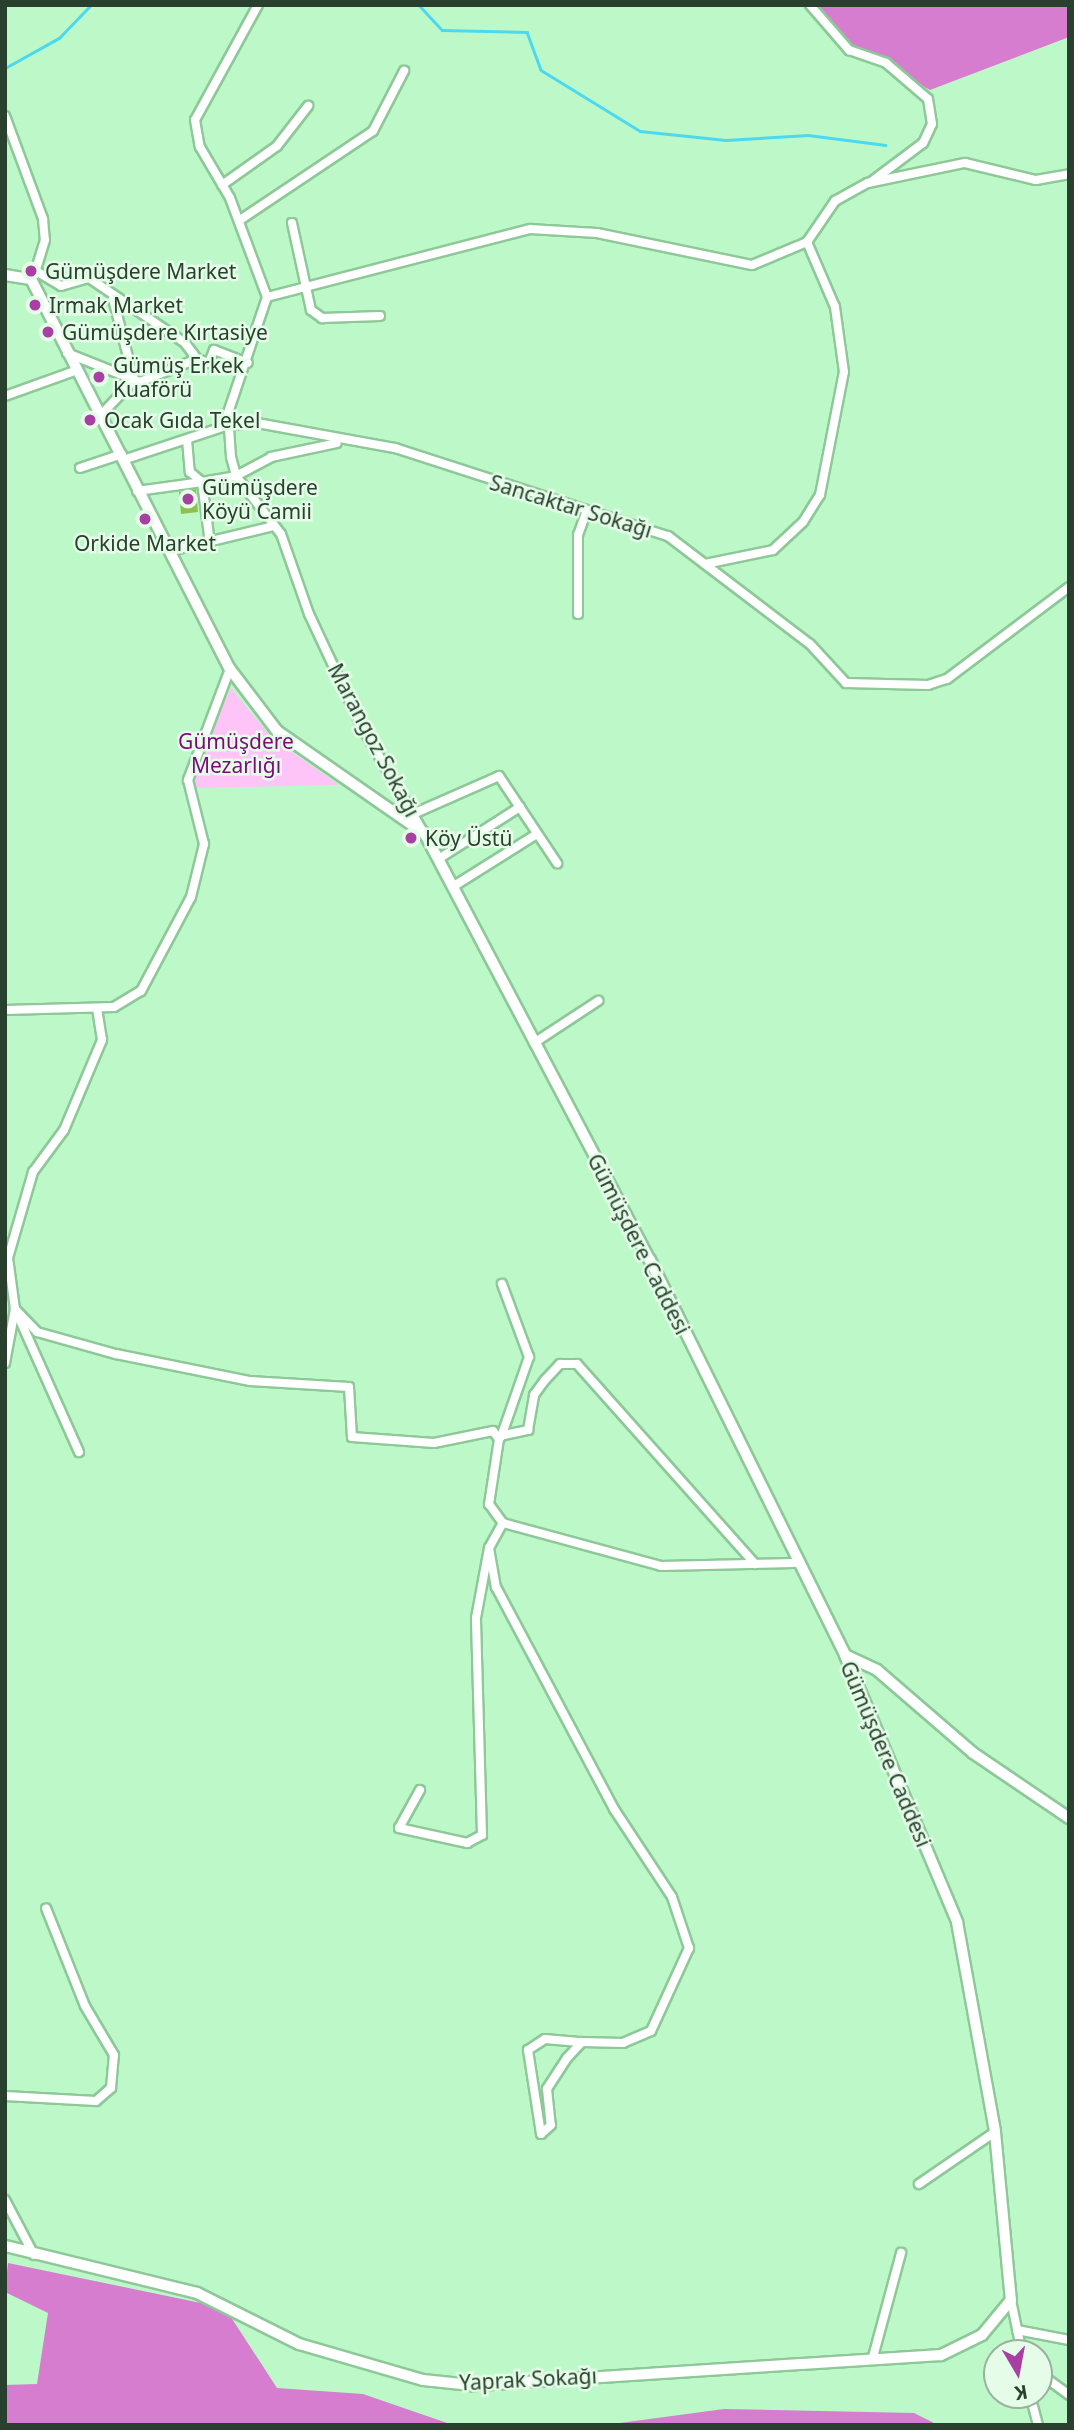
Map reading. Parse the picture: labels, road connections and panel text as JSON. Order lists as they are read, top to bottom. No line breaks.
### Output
{"streets":{"street":["Sancaktar Sokağı","Marangoz Sokağı","Gümüşdere Caddesi","Yaprak Sokağı"]},"crossings":[["Sancaktar Sokağı","Gümüşdere Caddesi"],["Marangoz Sokağı","Gümüşdere Caddesi"],["Gümüşdere Caddesi","Yaprak Sokağı"]],"parks":["Gümüşdere Mezarlığı"],"places":["Gümüşdere Market","Irmak Market","Gümüşdere Kırtasiye","Gümüş Erkek Kuaförü","Ocak Gıda Tekel","Gümüşdere Köyü Camii","Orkide Market","Köy Üstü"],"north":"bottom"}
